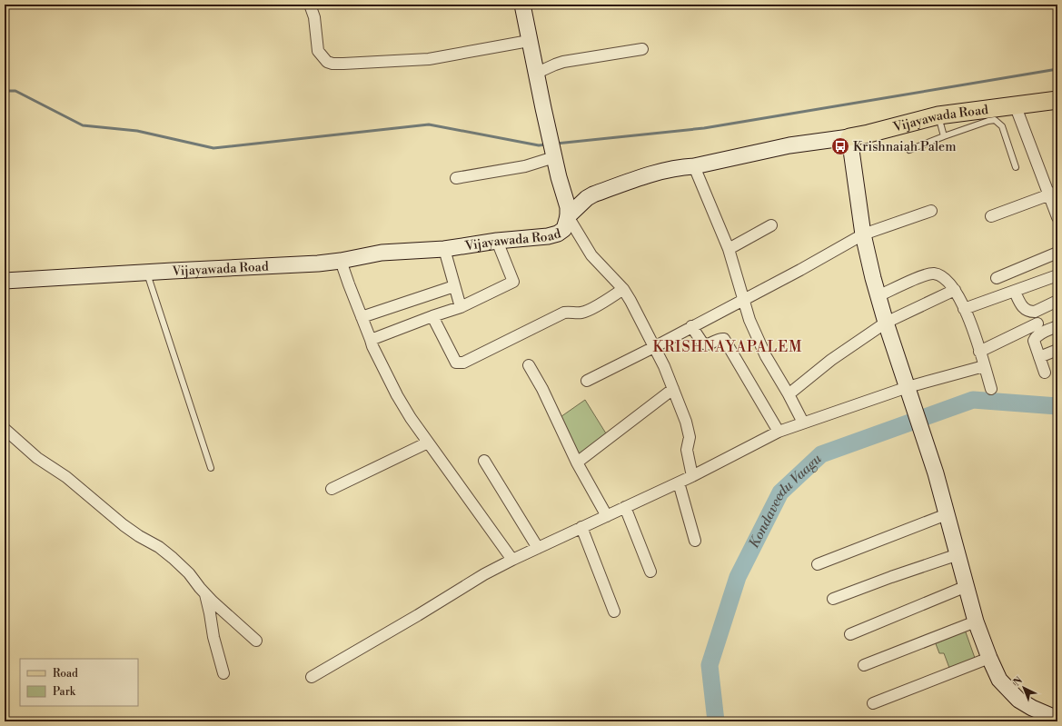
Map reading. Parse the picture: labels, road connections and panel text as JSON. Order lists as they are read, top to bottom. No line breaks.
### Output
{"streets":{"main road":["Vijayawada Road"]},"districts":["KRISHNAYAPALEM"],"water":["Kondaveedu Vaagu"],"places":{"bus stop":["Krishnaiah Palem"]},"legend":["Road","Park"],"north":"top left"}
